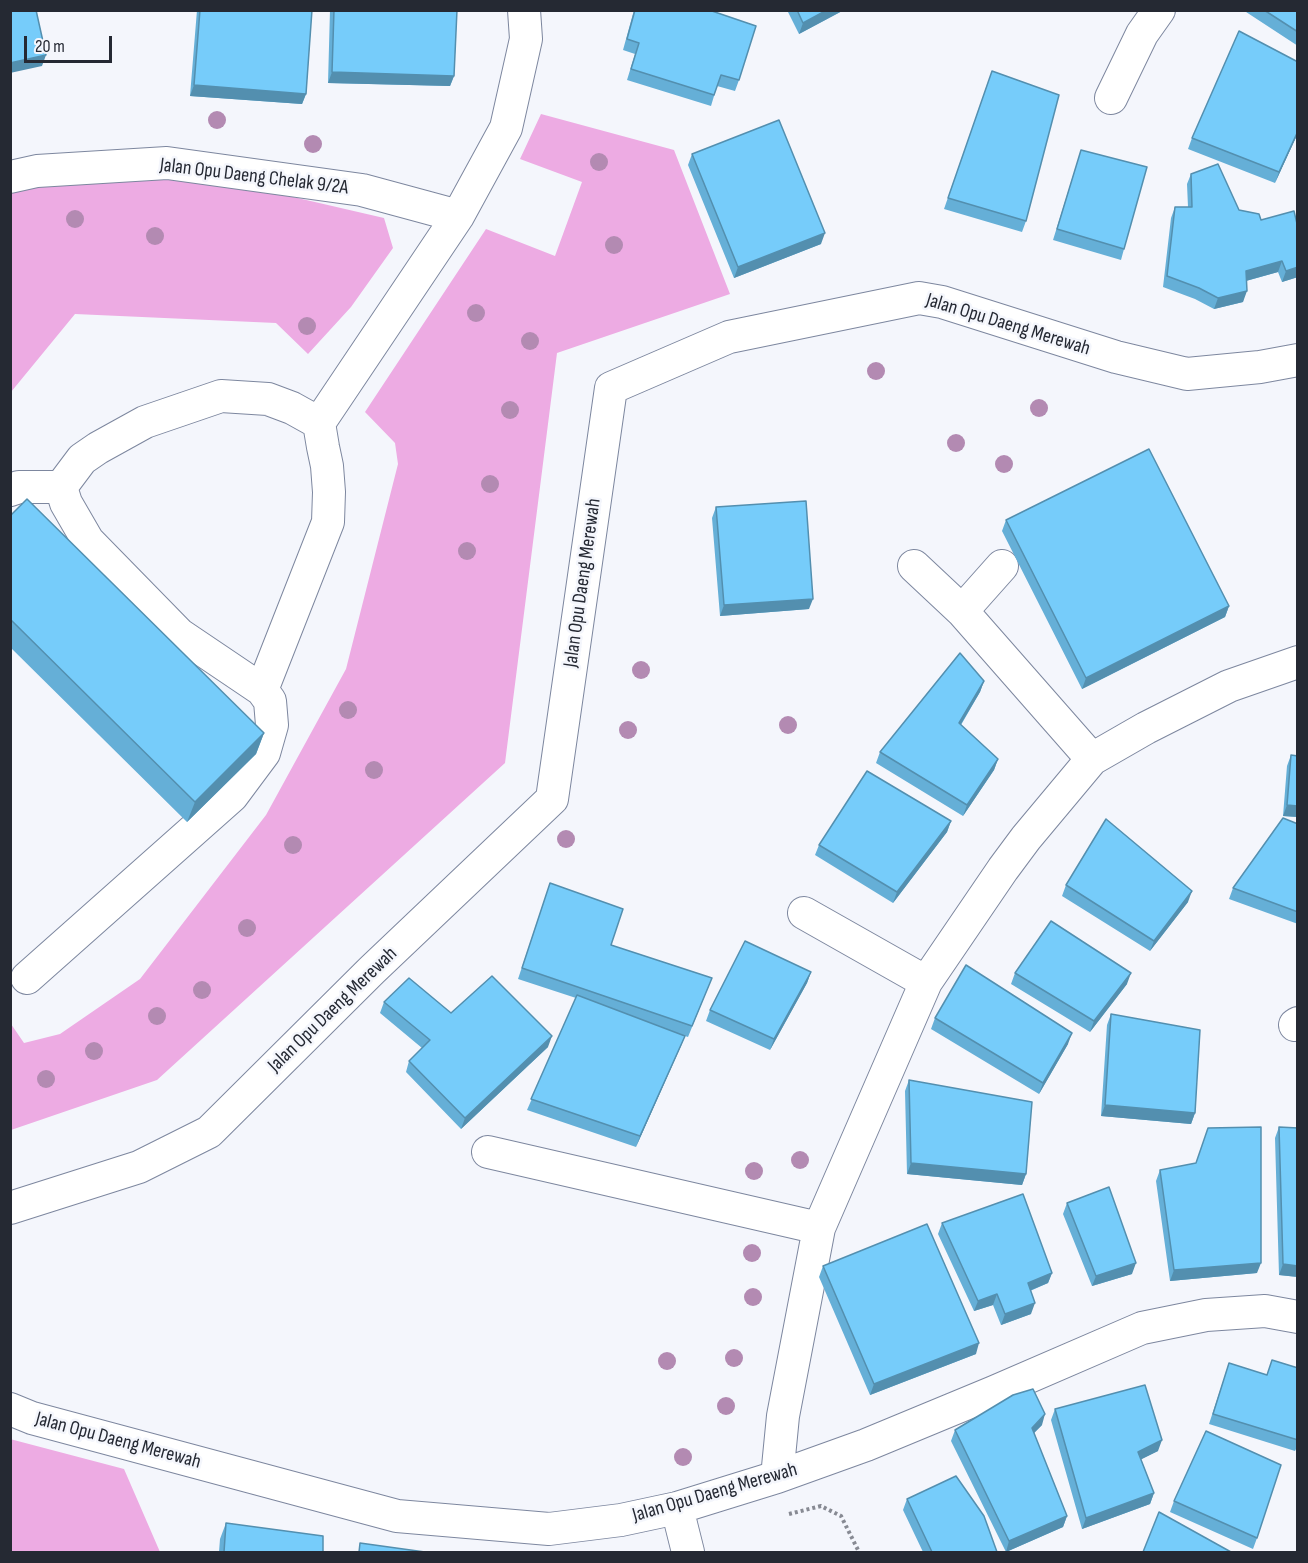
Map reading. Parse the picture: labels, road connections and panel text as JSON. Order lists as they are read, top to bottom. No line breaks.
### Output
{"streets":{"street":["Jalan Opu Daeng Chelak 9/2A","Jalan Opu Daeng Merewah"]},"scale_bar":"20 m"}
